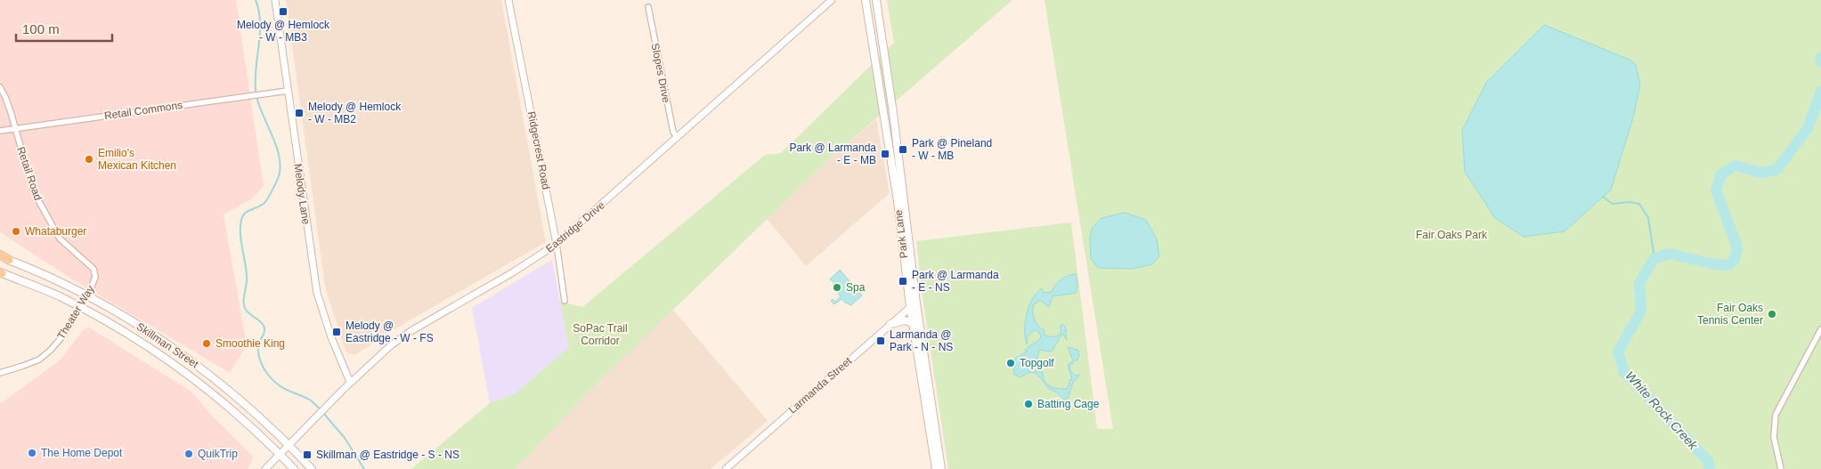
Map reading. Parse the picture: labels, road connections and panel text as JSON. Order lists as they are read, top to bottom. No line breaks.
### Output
{"streets":{"main road":["Park Lane","Skillman Street"],"street":["Slopes Drive","Retail Commons","Ridgecrest Road","Retail Road","Melody Lane","Eastridge Drive","Theater Way","Larmanda Street"]},"crossings":[["Slopes Drive","Eastridge Drive"],["Retail Commons","Retail Road"],["Retail Commons","Melody Lane"],["Ridgecrest Road","Eastridge Drive"],["Retail Road","Theater Way"],["Melody Lane","Eastridge Drive"],["Eastridge Drive","Skillman Street"],["Park Lane","Larmanda Street"],["Theater Way","Skillman Street"]],"water":["White Rock Creek"],"parks":["Fair Oaks Park","SoPac Trail Corridor"],"places":{"transit":["Melody @ Hemlock - W - MB3","Melody @ Hemlock - W - MB2","Park @ Pineland - W - MB","Park @ Larmanda - E - MB","Park @ Larmanda - E - NS","Melody @ Eastridge - W - FS","Larmanda @ Park - N - NS","Skillman @ Eastridge - S - NS"],"other":["Emilio's Mexican Kitchen","Whataburger","Spa","Fair Oaks Tennis Center","Smoothie King","Topgolf","Batting Cage","The Home Depot","QuikTrip"]},"scale_bar":"100 m"}
